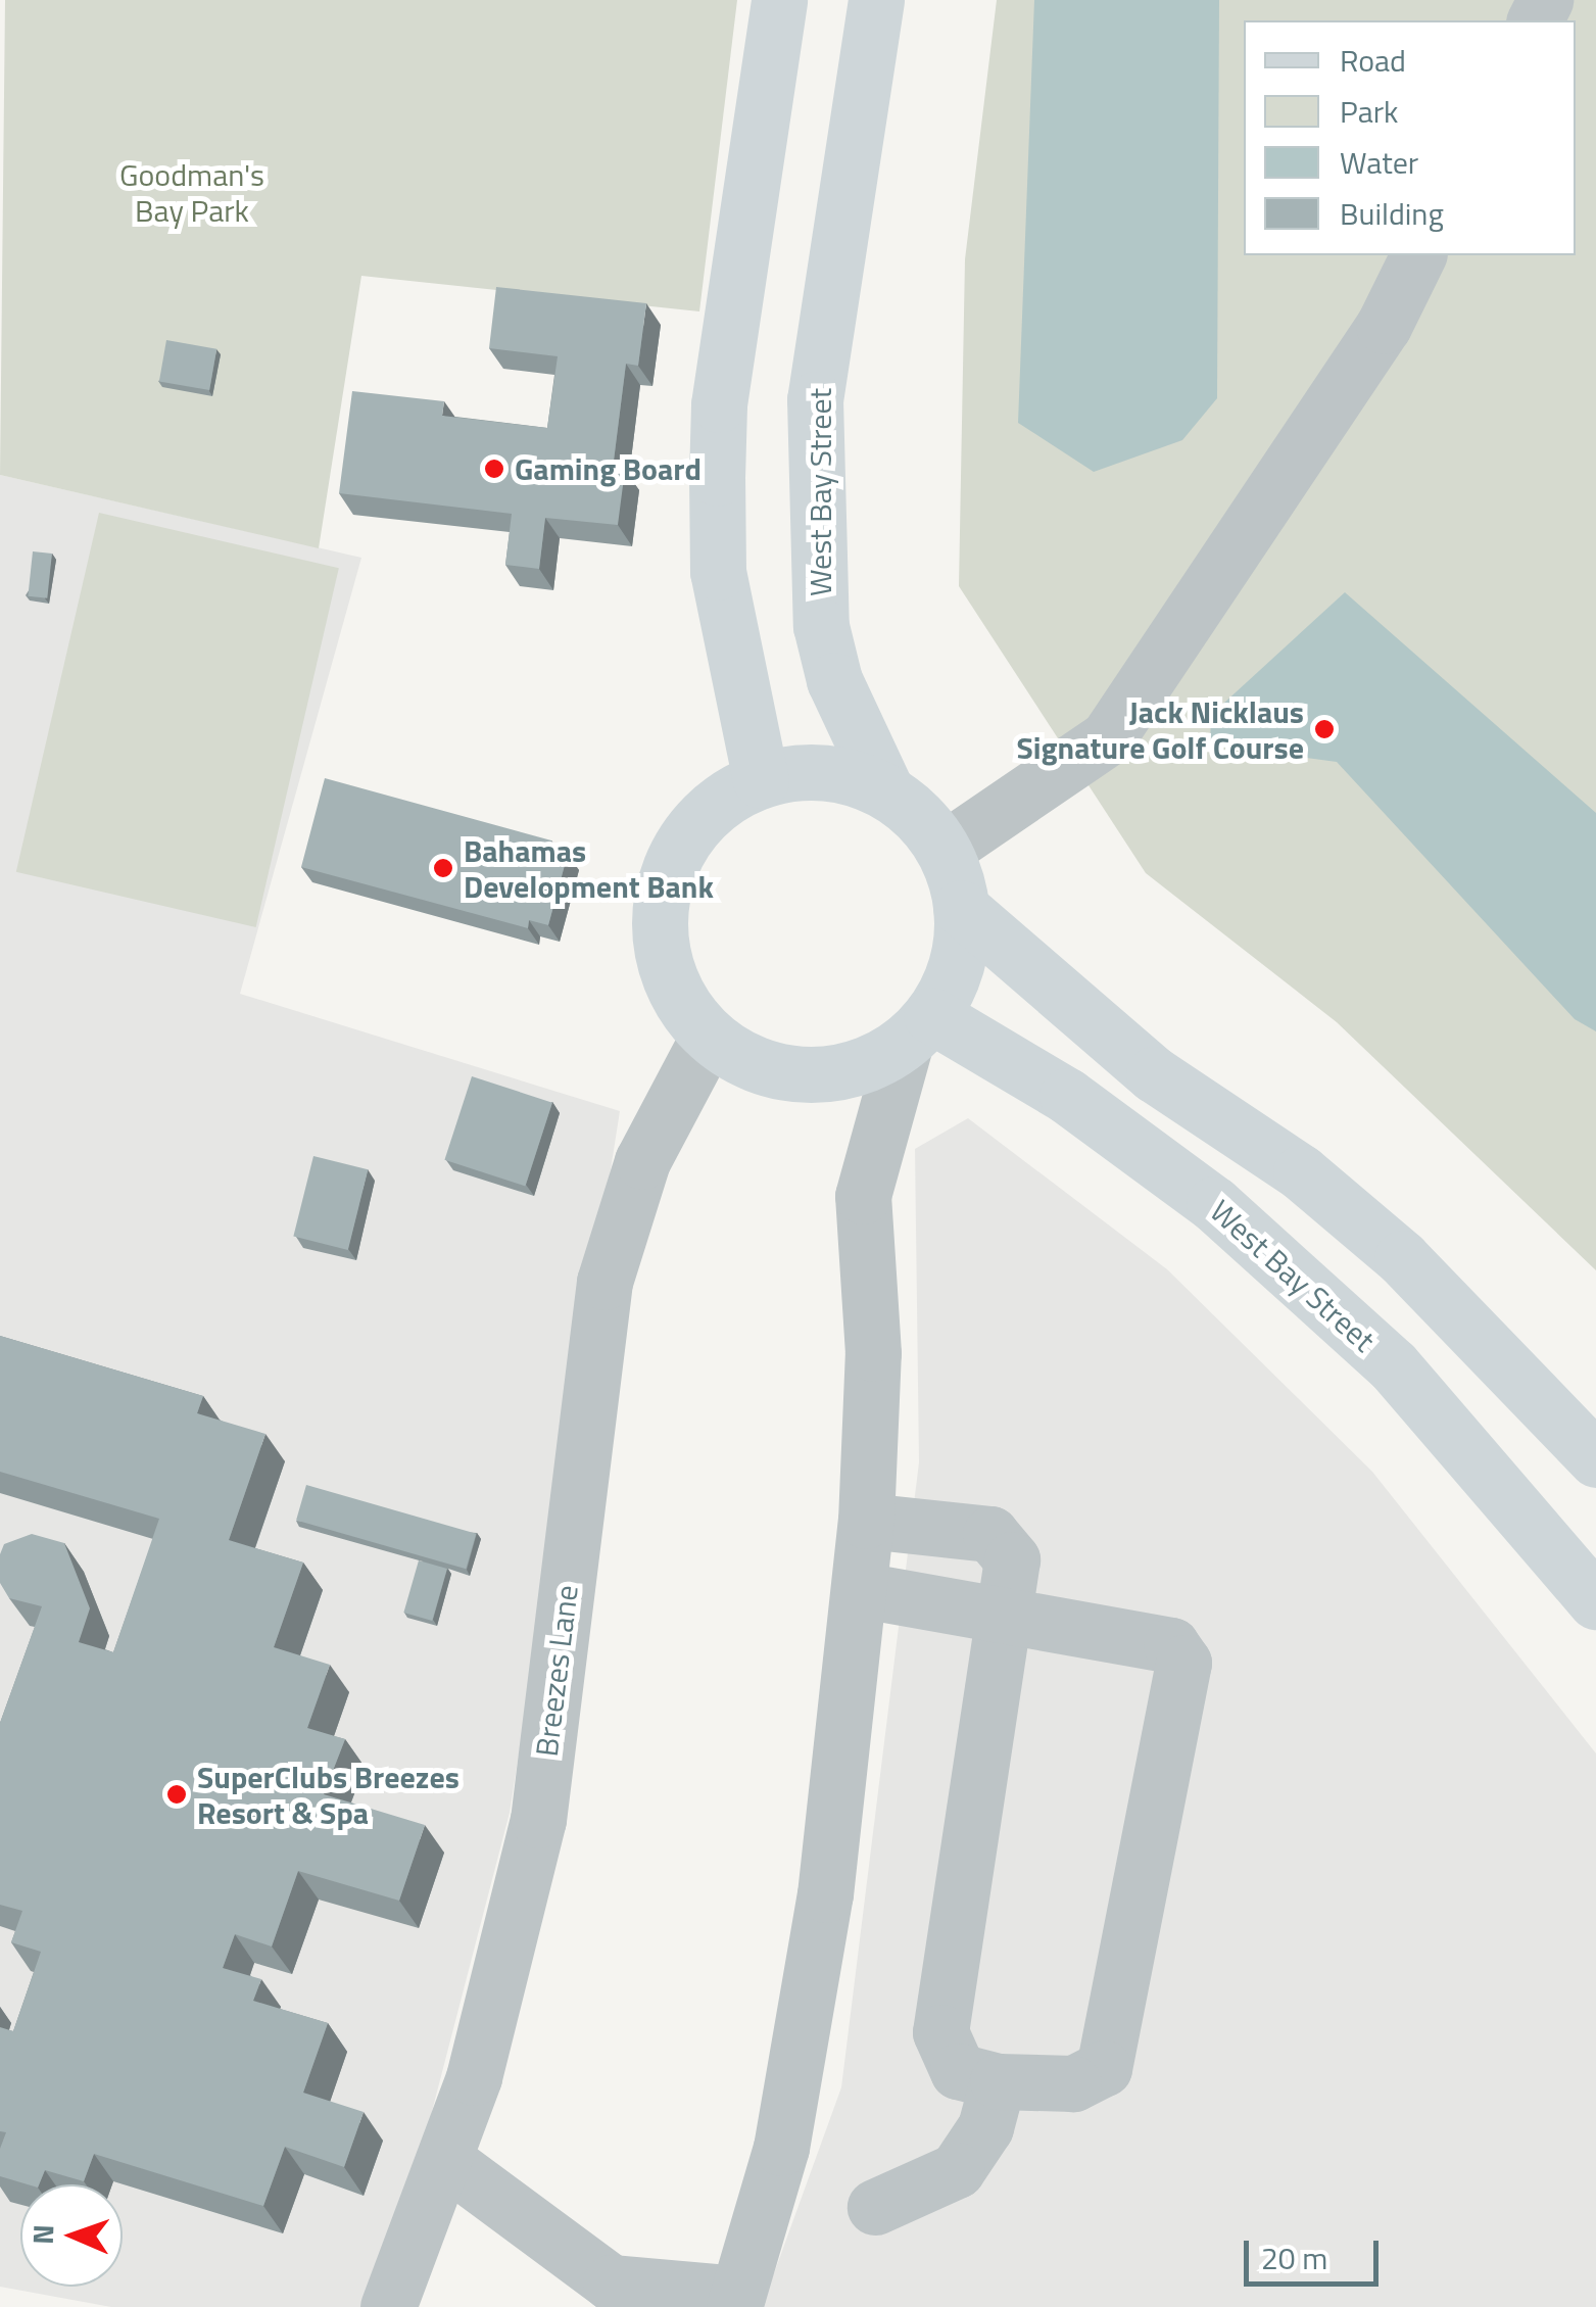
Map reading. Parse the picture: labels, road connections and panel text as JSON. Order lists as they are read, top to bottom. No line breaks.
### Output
{"streets":{"main road":["West Bay Street"],"lane":["Breezes Lane"]},"crossings":[["West Bay Street","Breezes Lane"]],"parks":["Goodman's Bay Park"],"places":["Gaming Board","Jack Nicklaus Signature Golf Course","Bahamas Development Bank","SuperClubs Breezes Resort & Spa"],"legend":["Road","Park","Water","Building"],"scale_bar":"20 m","north":"left"}
